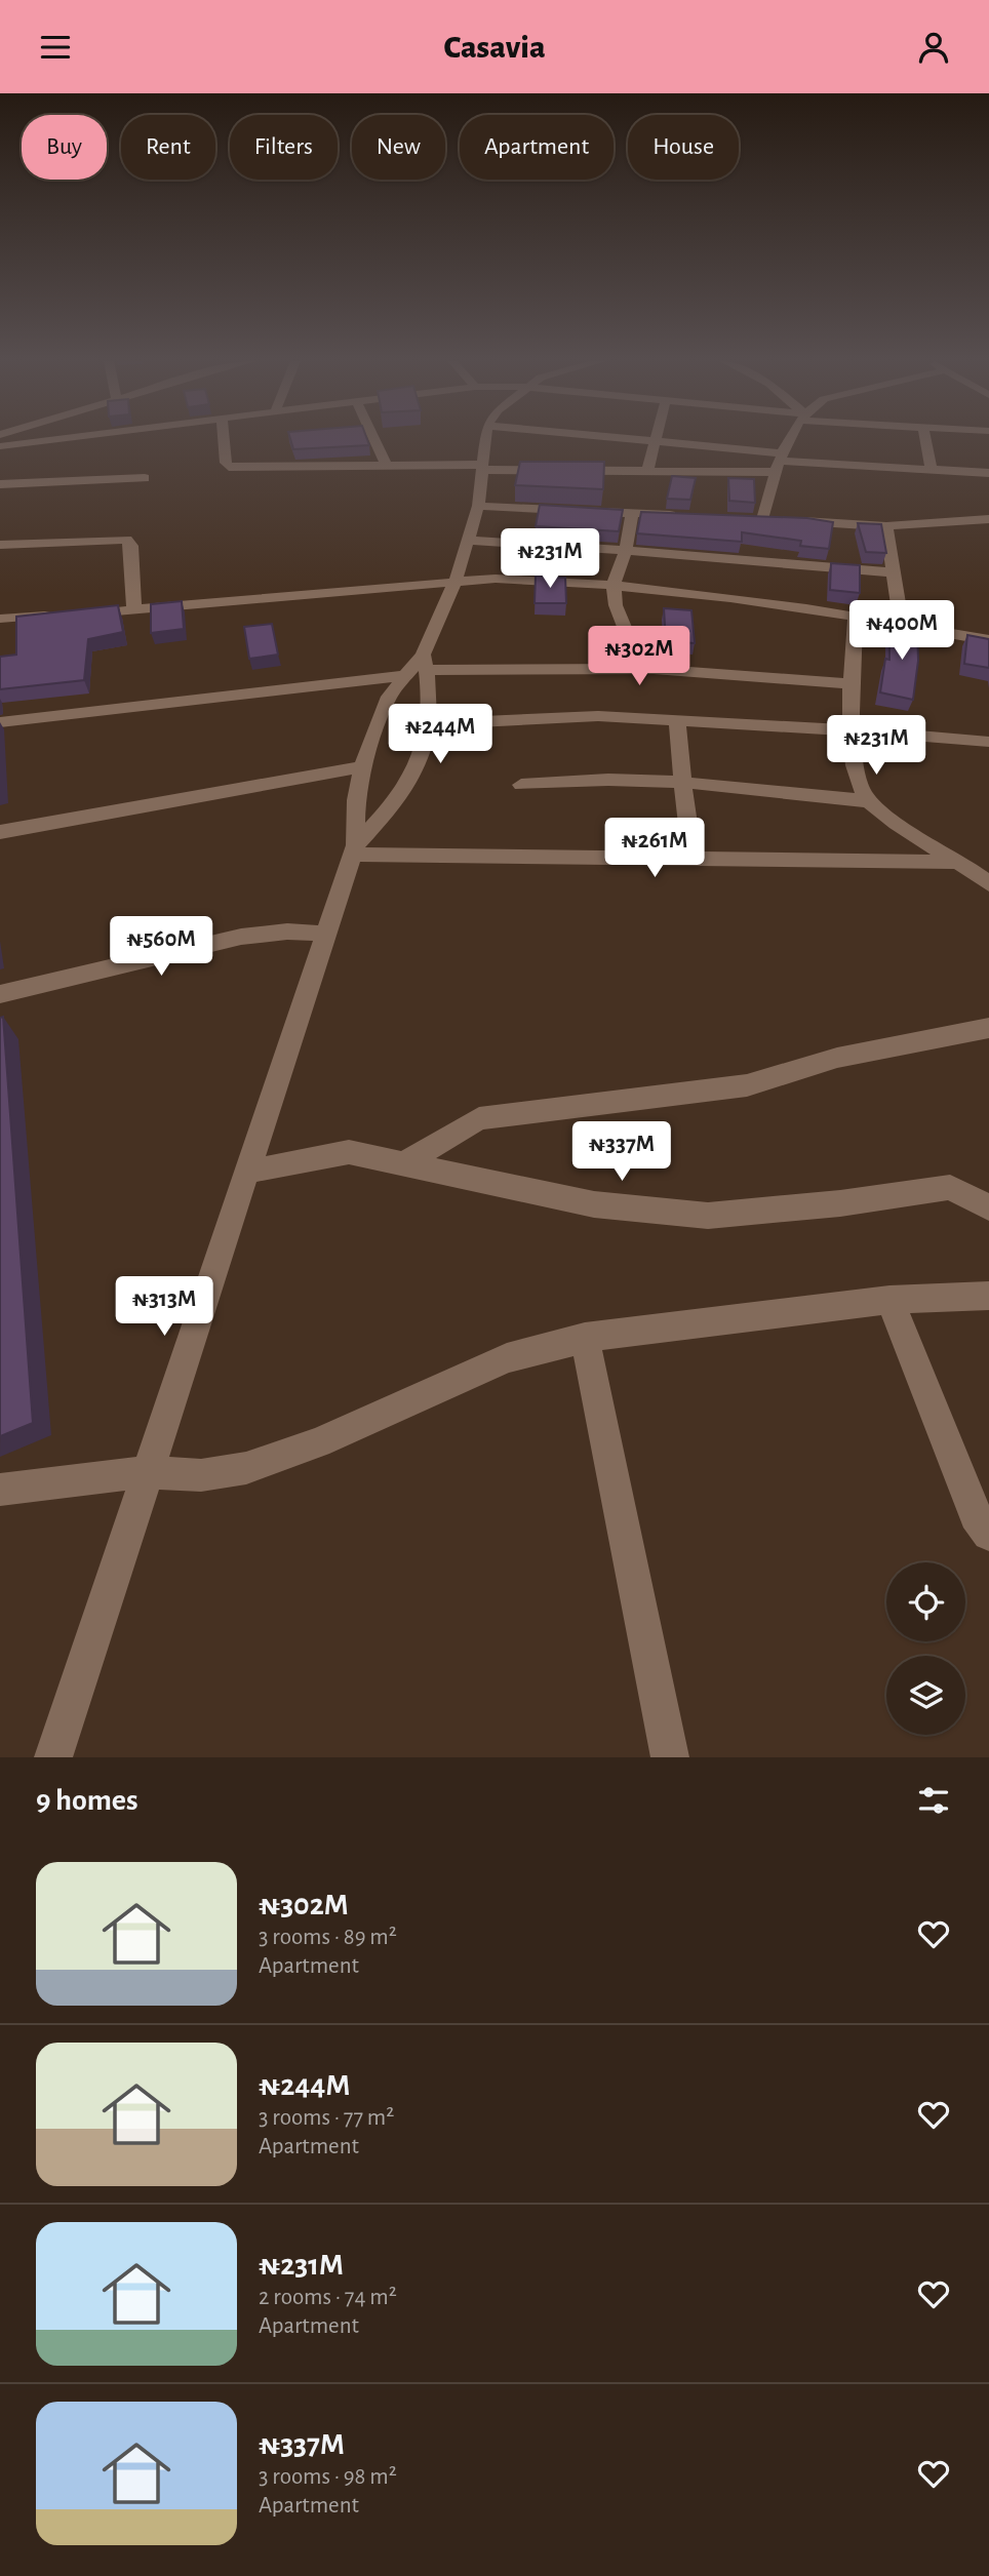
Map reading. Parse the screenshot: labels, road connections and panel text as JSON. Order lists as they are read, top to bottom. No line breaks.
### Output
{"page":{"header":"Casavia","chip":["Buy","Rent","Filters","New","Apartment","House"],"price":["₦231M","₦400M","₦302M","₦244M","₦231M","₦261M","₦560M","₦337M","₦313M"],"heading":"9 homes","list":[{"name":"₦302M","note":"3 rooms · 89 m² · Apartment"},{"name":"₦244M","note":"3 rooms · 77 m² · Apartment"},{"name":"₦231M","note":"2 rooms · 74 m² · Apartment"},{"name":"₦337M","note":"3 rooms · 98 m² · Apartment"}]}}
